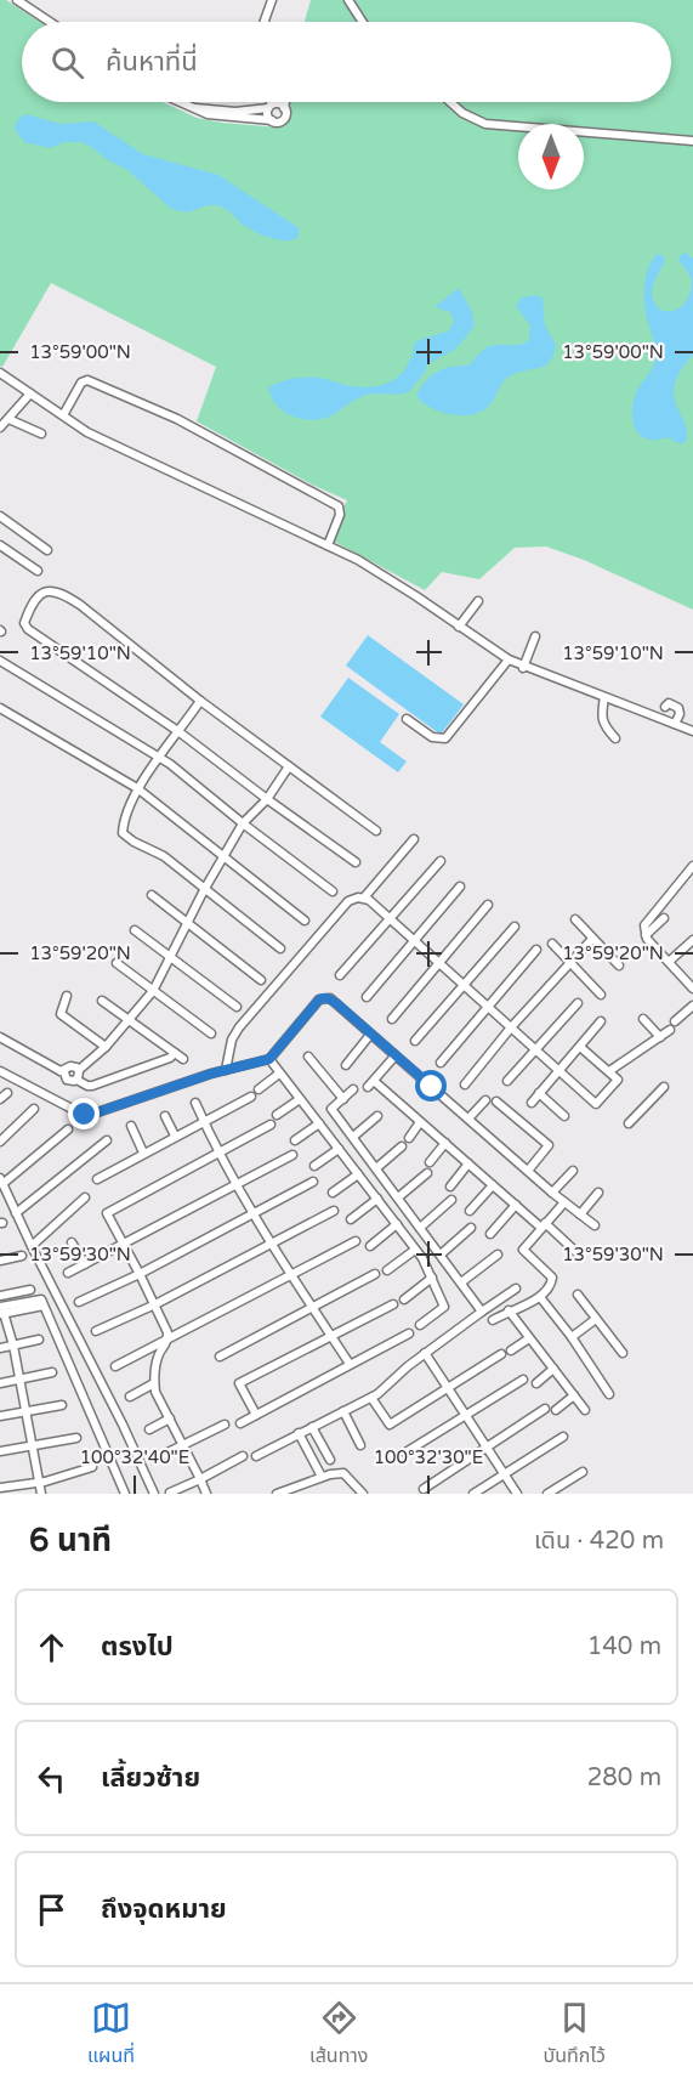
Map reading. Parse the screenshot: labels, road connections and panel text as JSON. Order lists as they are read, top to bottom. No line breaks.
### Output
{"north":"bottom","page":{"search":"ค้นหาที่นี่","heading":["6 นาที","เดิน · 420 m"],"list":[["ตรงไป","140 m"],["เลี้ยวซ้าย","280 m"],"ถึงจุดหมาย"],"nav":["แผนที่","เส้นทาง","บันทึกไว้"]},"coordinates":["13°59'00\"N","13°59'10\"N","13°59'20\"N","13°59'30\"N","100°32'40\"E","100°32'30\"E"]}
